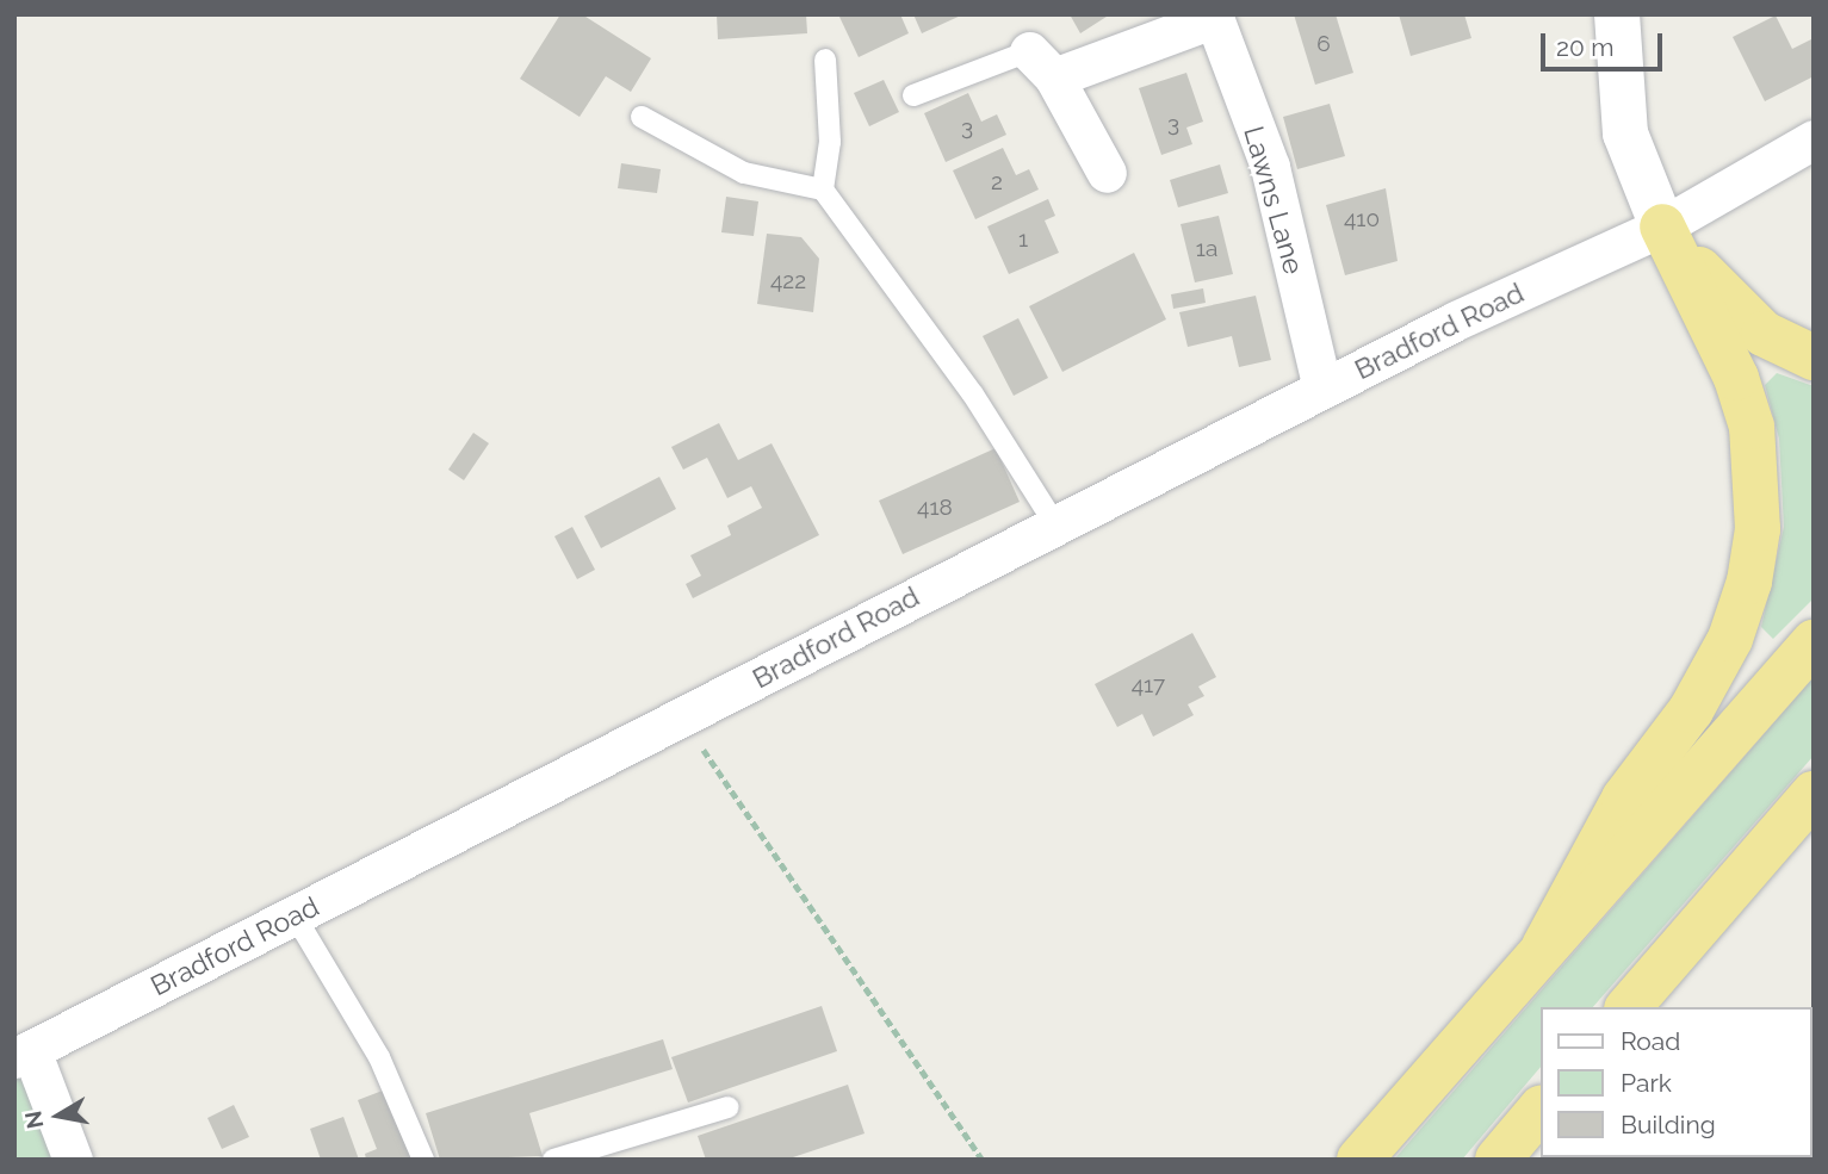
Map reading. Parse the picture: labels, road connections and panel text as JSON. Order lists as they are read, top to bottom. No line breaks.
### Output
{"streets":{"street":["Lawns Lane","Bradford Road"]},"crossings":[["Lawns Lane","Bradford Road"]],"house_numbers":["6","3","3","2","410","1","1a","422","418","417"],"legend":["Road","Park","Building"],"scale_bar":"20 m","north":"left"}
